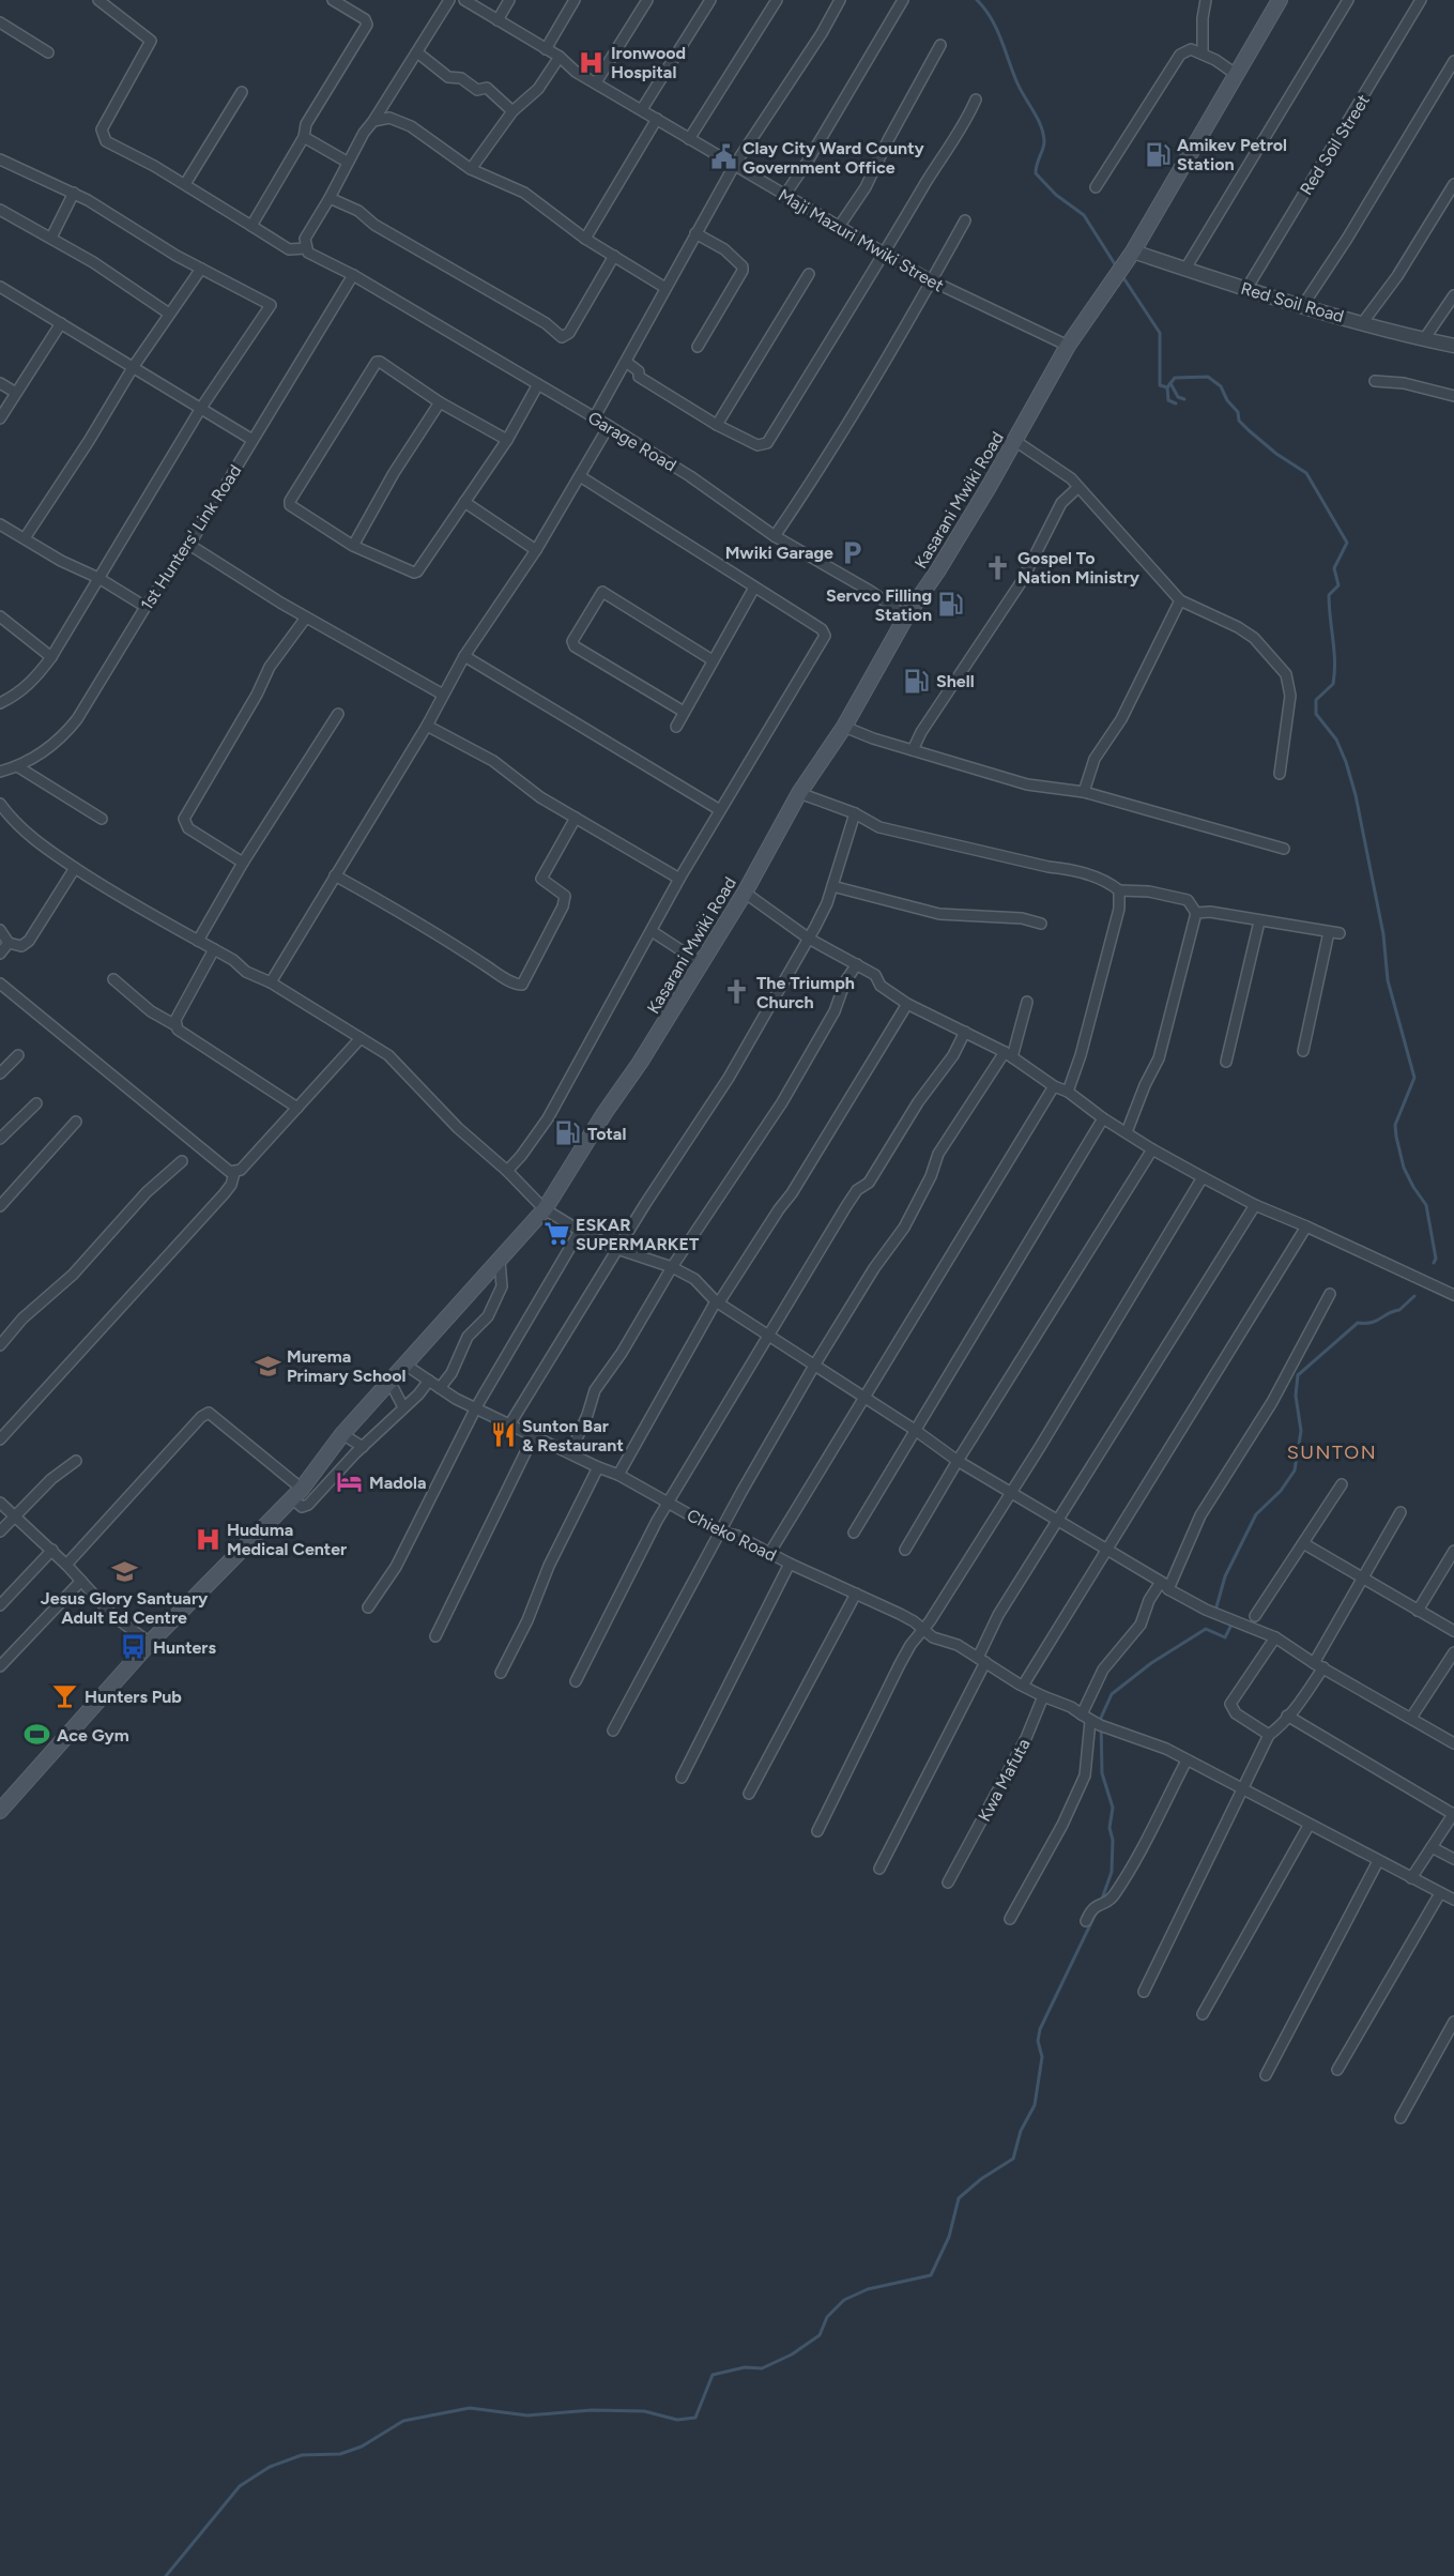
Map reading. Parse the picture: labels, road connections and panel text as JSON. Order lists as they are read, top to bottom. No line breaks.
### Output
{"streets":{"main road":["Kasarani Mwiki Road"],"street":["Red Soil Street","Maji Mazuri Mwiki Street","Red Soil Road","Garage Road","1st Hunters' Link Road","Chieko Road","Kwa Mafuta"]},"crossings":[["Red Soil Street","Red Soil Road"],["Maji Mazuri Mwiki Street","Kasarani Mwiki Road"],["Red Soil Road","Kasarani Mwiki Road"],["Garage Road","Kasarani Mwiki Road"],["Garage Road","1st Hunters' Link Road"],["Kasarani Mwiki Road","Chieko Road"]],"districts":["SUNTON"],"places":{"hospital":["Ironwood Hospital","Huduma Medical Center"],"fuel station":["Amikev Petrol Station","Servco Filling Station","Shell","Total"],"public building":["Clay City Ward County Government Office"],"parking":["Mwiki Garage"],"church":["Gospel To Nation Ministry","The Triumph Church"],"supermarket":["ESKAR SUPERMARKET"],"school or university":["Murema Primary School","Jesus Glory Santuary Adult Ed Centre"],"restaurant":["Sunton Bar & Restaurant"],"hotel":["Madola"],"bus stop":["Hunters"],"bar":["Hunters Pub"],"sports":["Ace Gym"]}}
